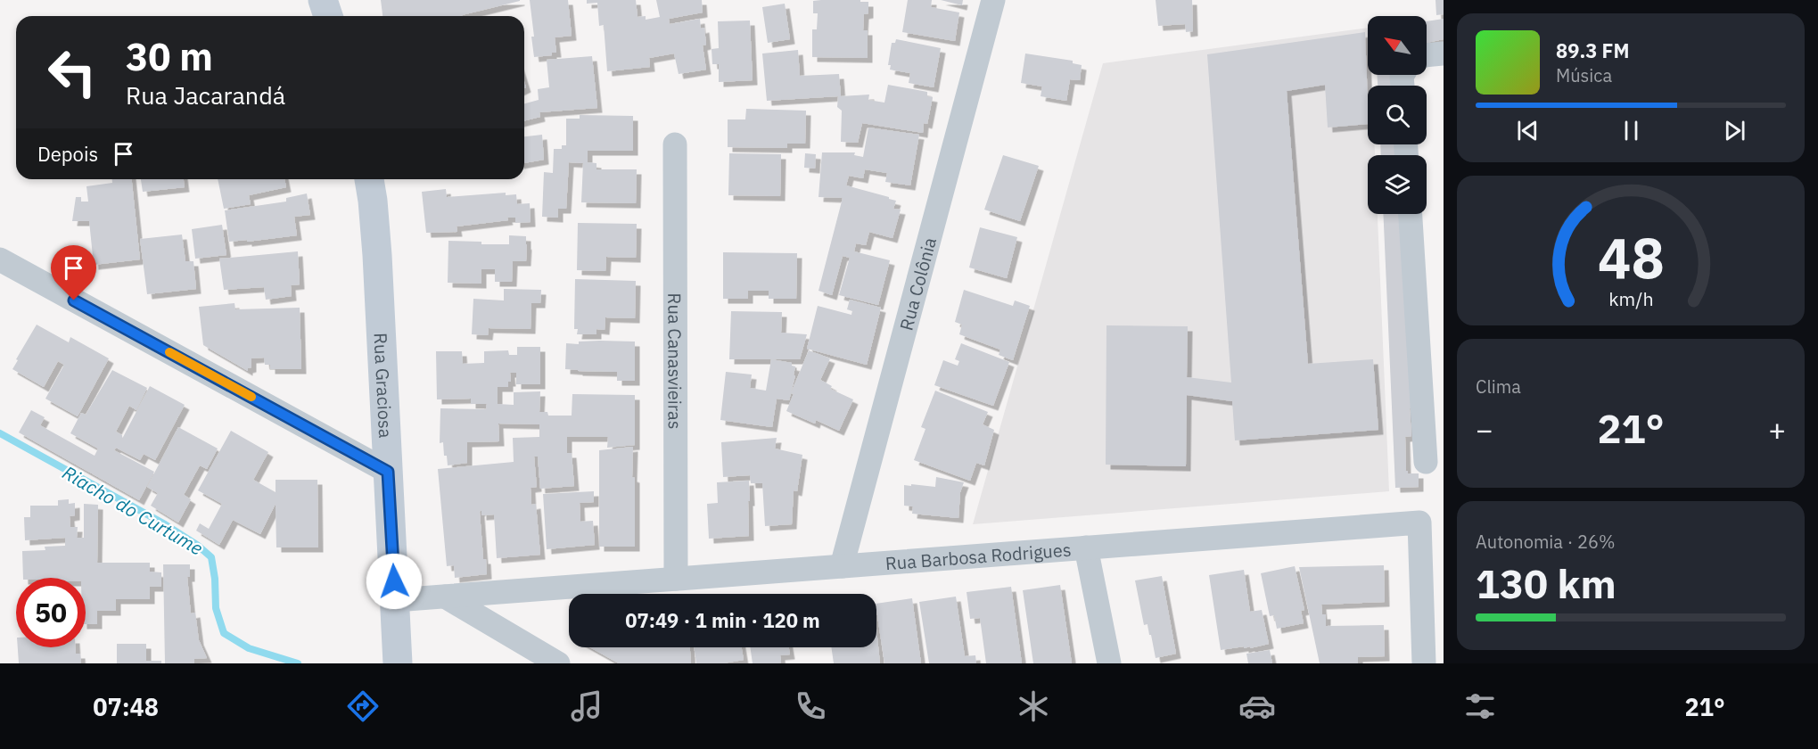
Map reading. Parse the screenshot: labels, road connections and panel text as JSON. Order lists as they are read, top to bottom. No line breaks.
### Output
{"streets":{"main road":["Rua Graciosa"],"street":["Rua Colônia","Rua Canasvieiras","Rua Barbosa Rodrigues"]},"crossings":[["Rua Colônia","Rua Barbosa Rodrigues"],["Rua Canasvieiras","Rua Barbosa Rodrigues"],["Rua Graciosa","Rua Barbosa Rodrigues"]],"water":["Riacho do Curtume"],"north":"top left","page":{"turn":["30 m","Rua Jacarandá"],"song":["89.3 FM","Música"],"then":"Depois","tile":["Clima",["Autonomia · 26%","130 km"]],"heat":["−","21°","+"],"limit":"50","trip":"07:49 · 1 min · 120 m","tabs":["07:48","21°"],"gauge":["48","km/h"]}}
